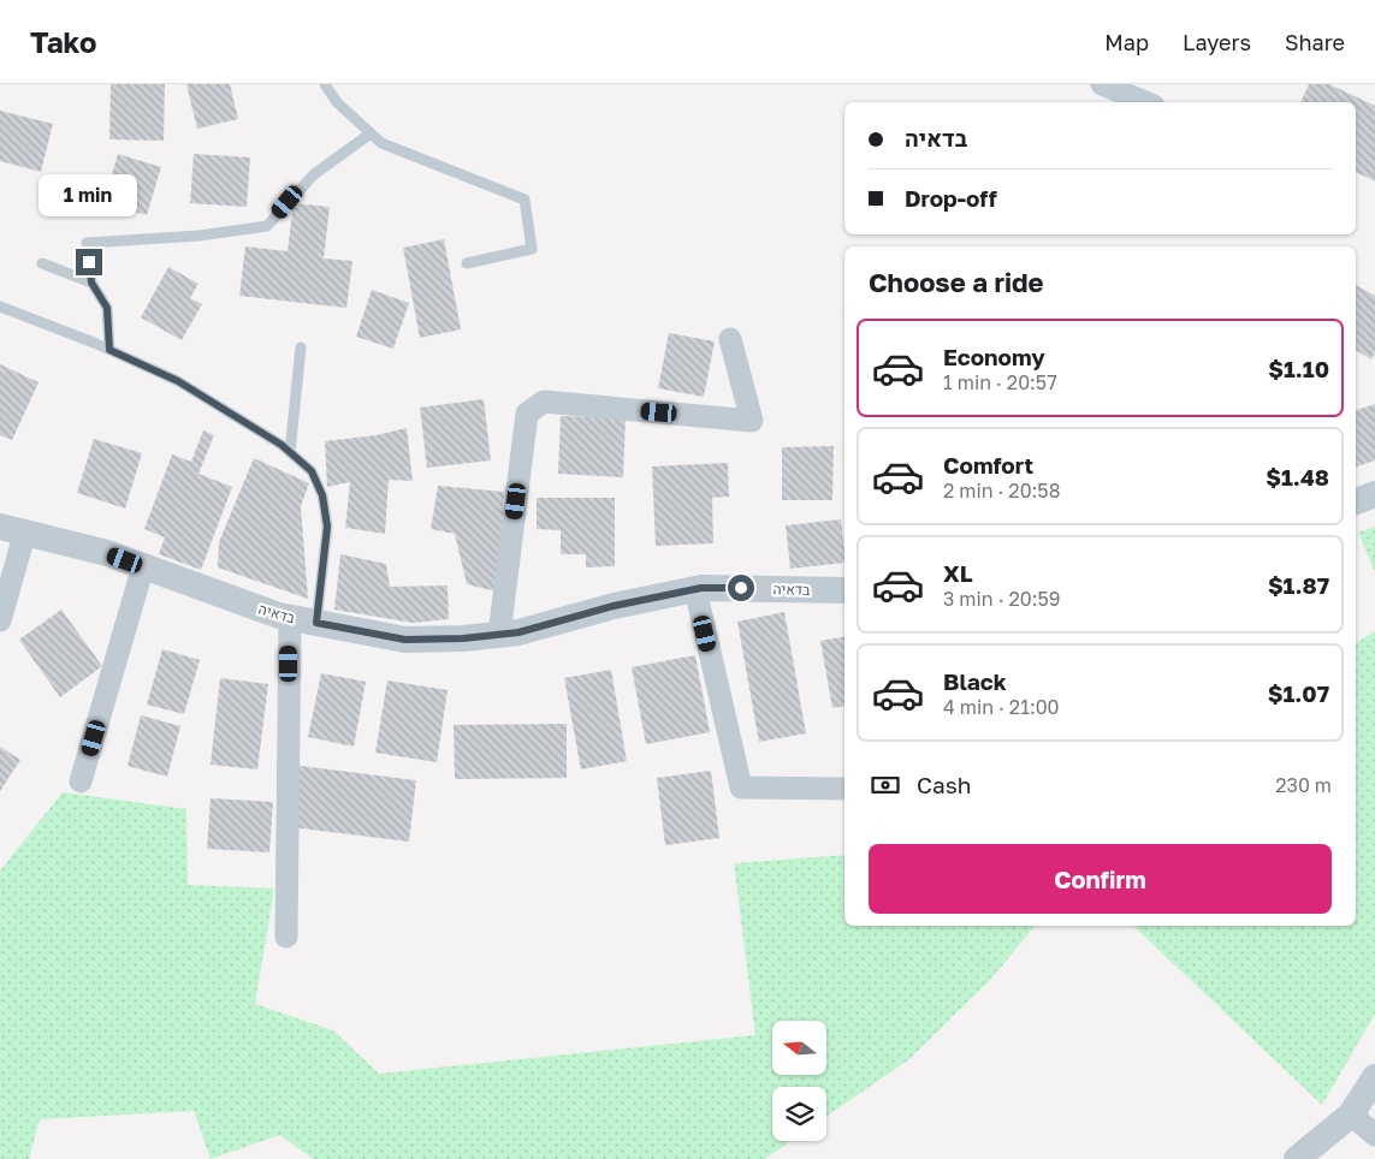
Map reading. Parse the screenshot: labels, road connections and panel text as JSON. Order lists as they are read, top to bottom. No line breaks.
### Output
{"streets":{"street":["בדאיה"]},"north":"left","page":{"header":"Tako","nav":["Map","Layers","Share"],"banner":["בדאיה","Drop-off"],"bubble":"1 min","heading":"Choose a ride","list":[{"name":"Economy","note":"1 min · 20:57","value":"$1.10"},{"name":"Comfort","note":"2 min · 20:58","value":"$1.48"},{"name":"XL","note":"3 min · 20:59","value":"$1.87"},{"name":"Black","note":"4 min · 21:00","value":"$1.07"}],"pay":["Cash","230 m"],"buttons":"Confirm"}}
